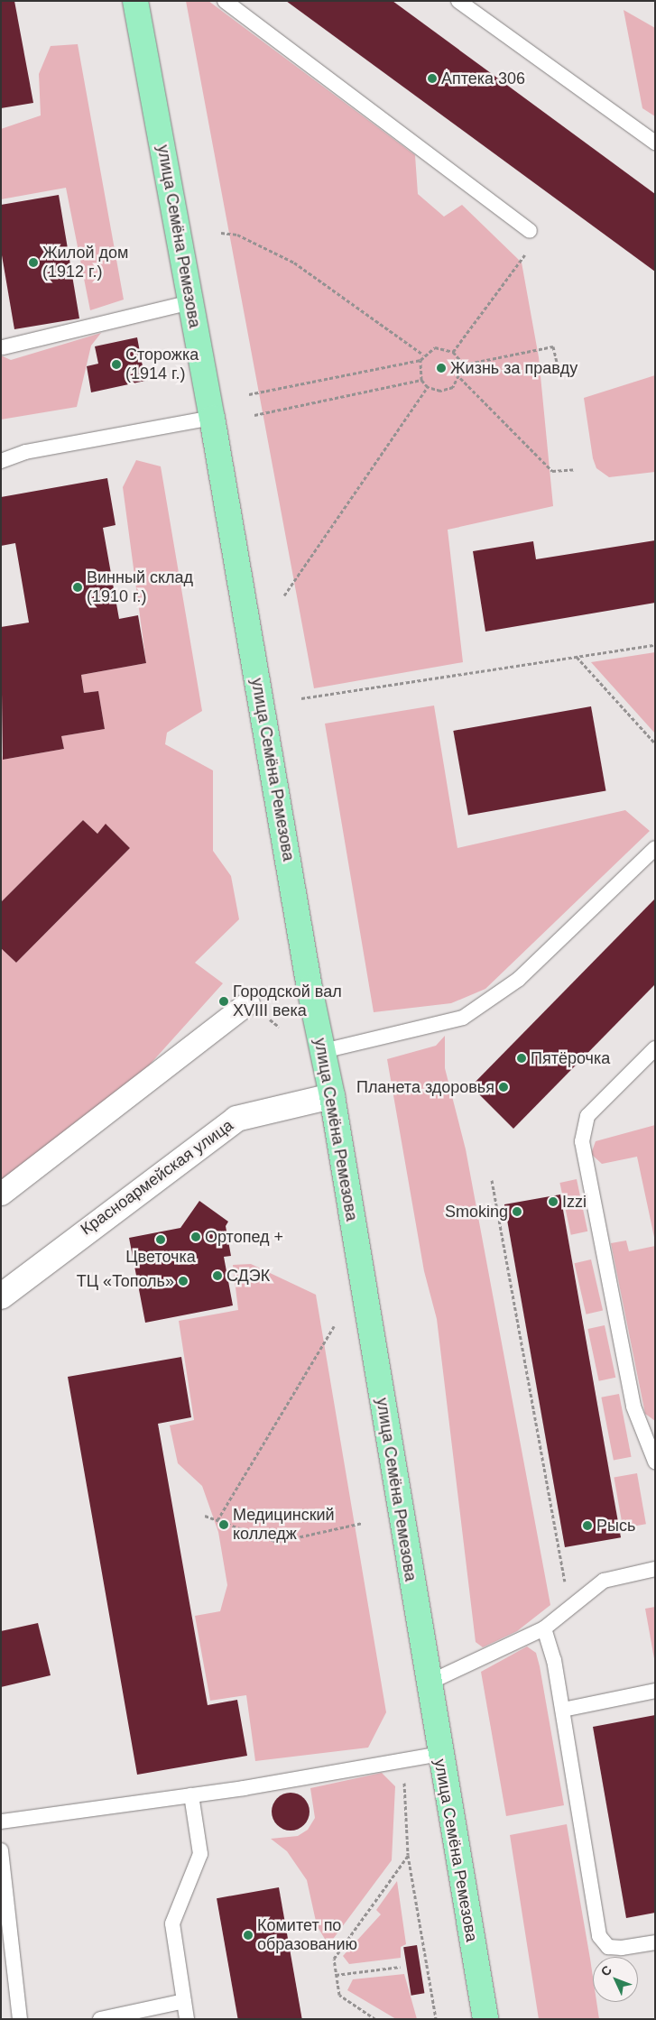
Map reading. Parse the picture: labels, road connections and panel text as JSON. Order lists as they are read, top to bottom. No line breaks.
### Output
{"streets":{"main road":["улица Семёна Ремезова"],"street":["Красноармейская улица"]},"crossings":[["улица Семёна Ремезова","Красноармейская улица"]],"places":["Аптека 306","Жилой дом (1912 г.)","Сторожка (1914 г.)","Жизнь за правду","Винный склад (1910 г.)","Городской вал XVIII века","Пятёрочка","Планета здоровья","Izzi","Smoking","Ортопед +","Цветочка","СДЭК","ТЦ «Тополь»","Медицинский колледж","Рысь","Комитет по образованию"],"north":"top left"}
